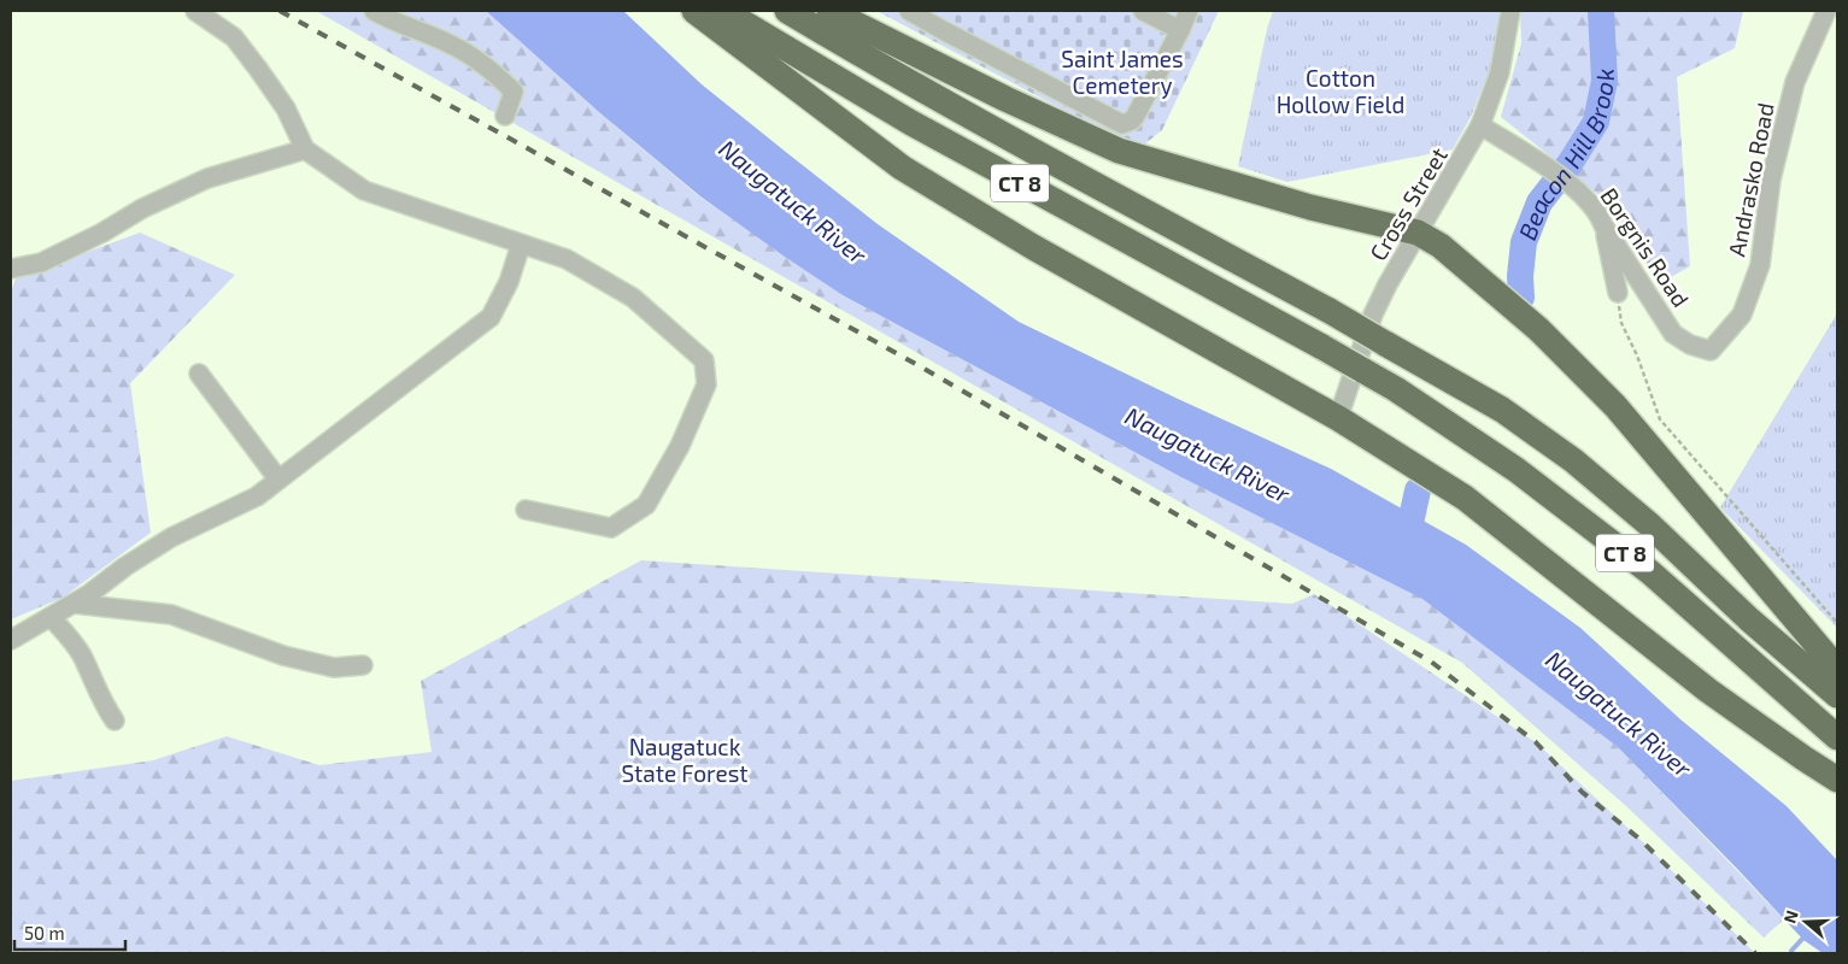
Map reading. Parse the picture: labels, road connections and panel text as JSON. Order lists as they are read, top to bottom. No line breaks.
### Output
{"streets":{"highway":["CT 8"],"street":["Andrasko Road","Cross Street","Borgnis Road"]},"crossings":[["Andrasko Road","Borgnis Road"],["Cross Street","Borgnis Road"]],"water":["Beacon Hill Brook","Naugatuck River"],"parks":["Saint James Cemetery","Cotton Hollow Field","Naugatuck State Forest"],"scale_bar":"50 m","north":"left"}
